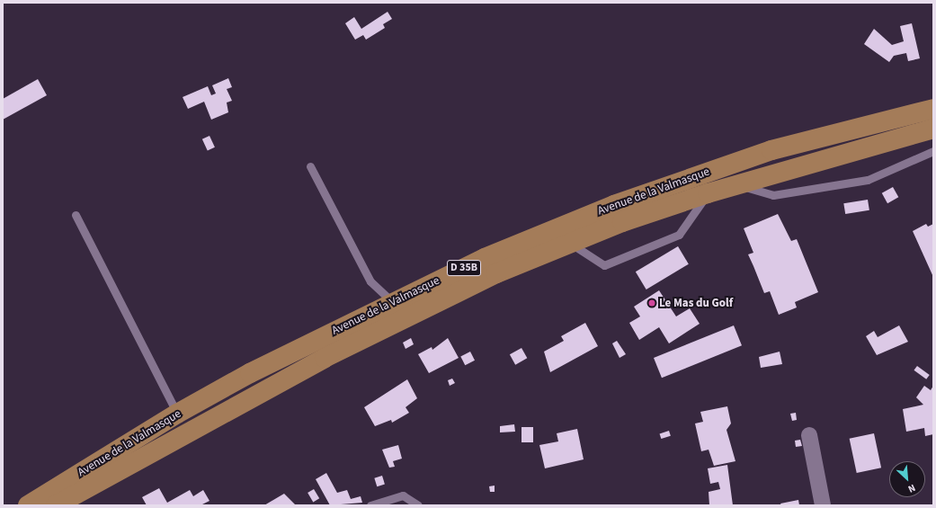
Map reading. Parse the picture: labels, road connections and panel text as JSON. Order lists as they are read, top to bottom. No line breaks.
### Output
{"streets":{"main road":["Avenue de la Valmasque","D 35B"]},"places":["Le Mas du Golf"],"north":"bottom right"}
